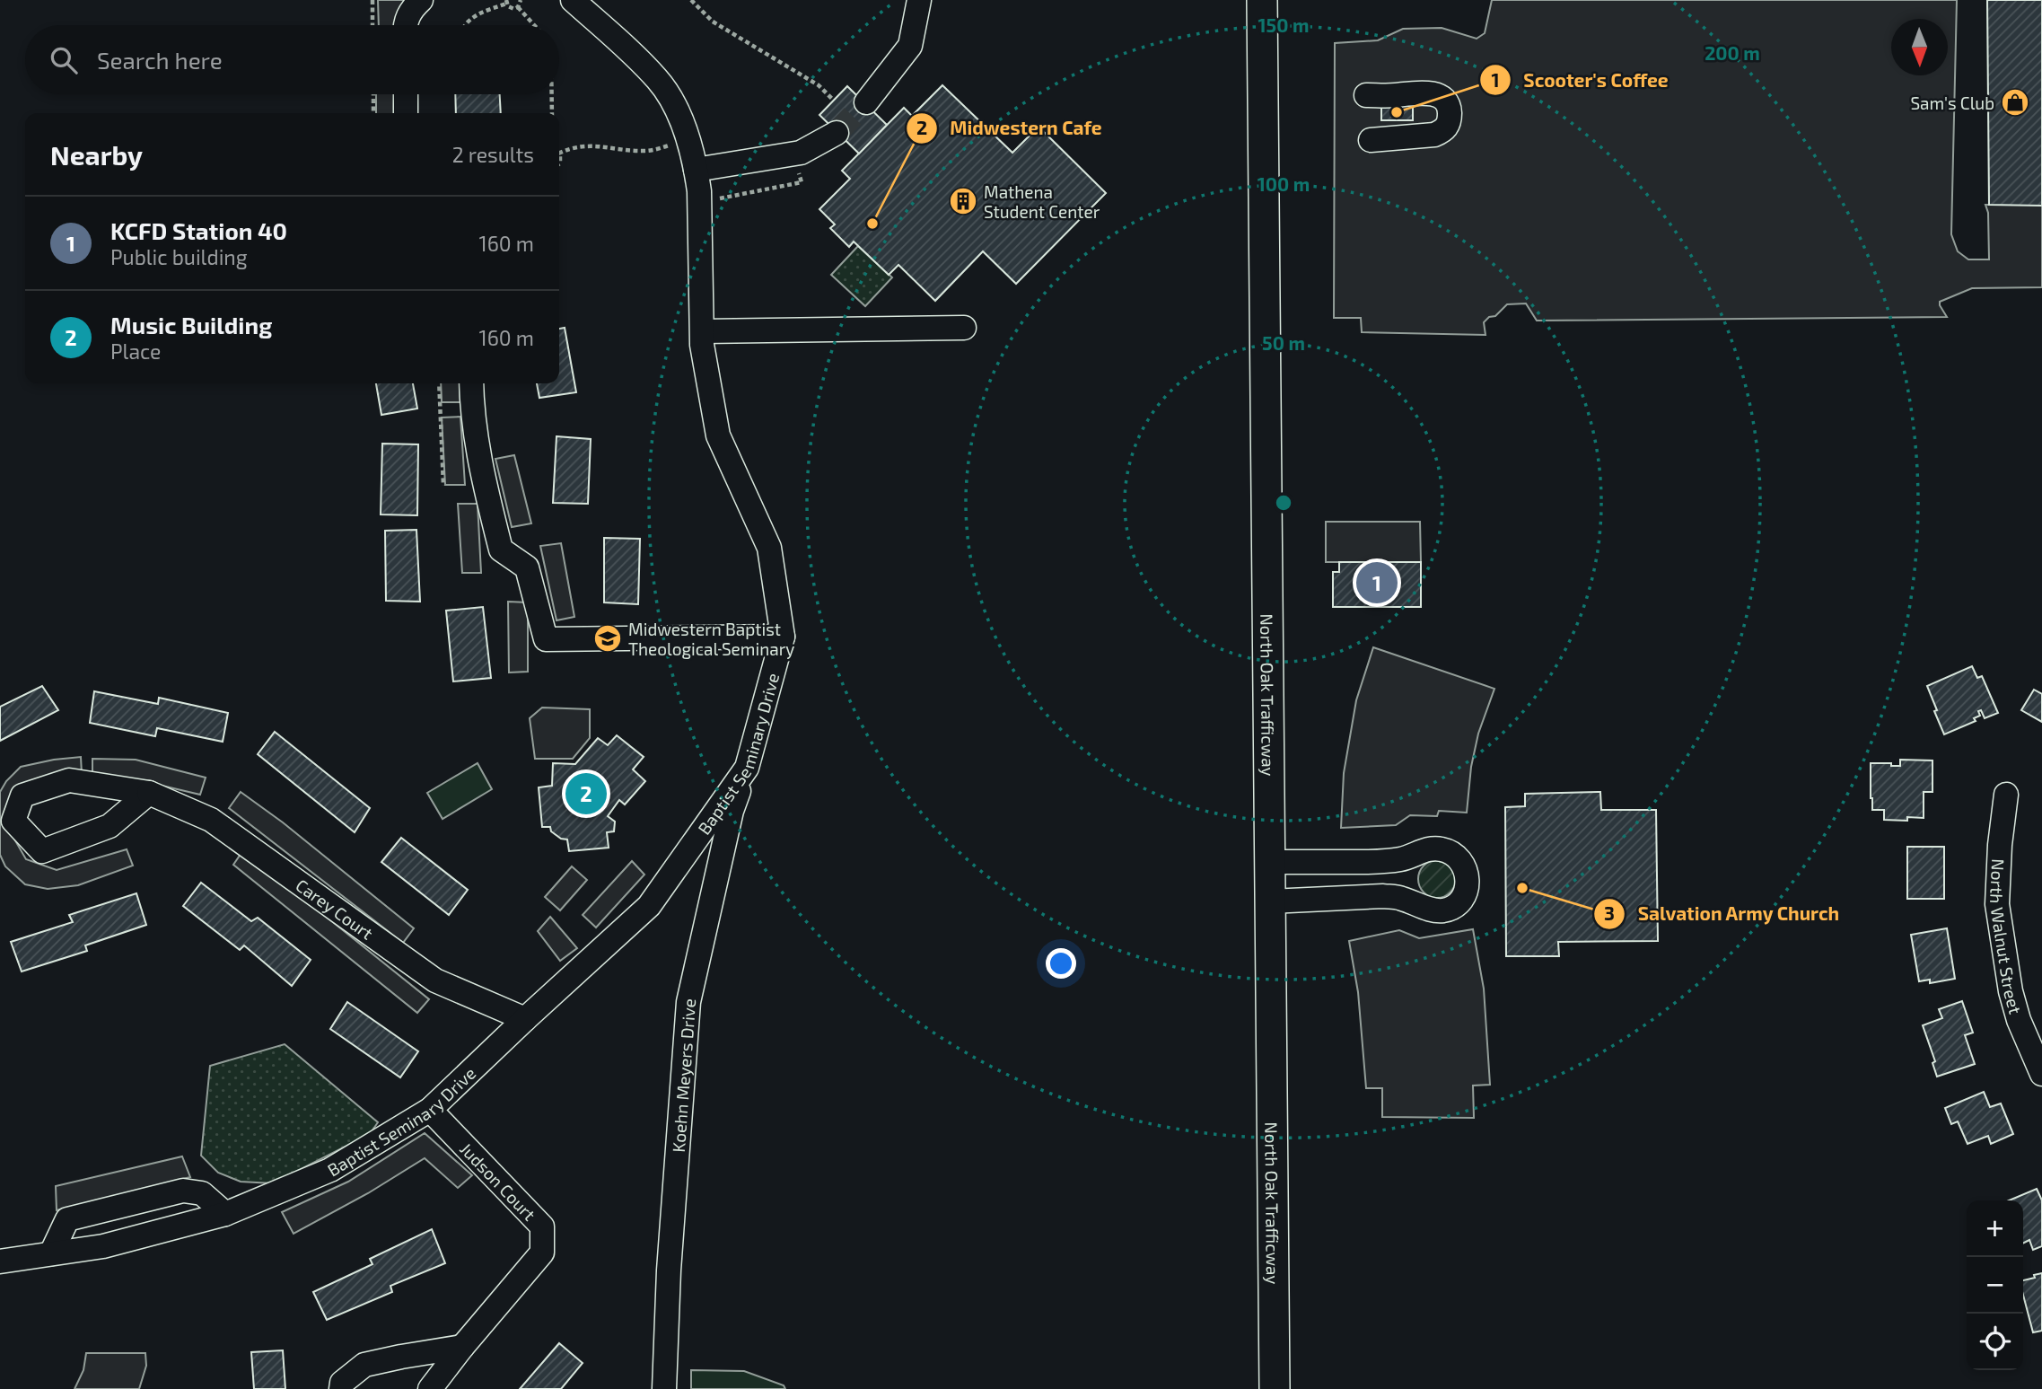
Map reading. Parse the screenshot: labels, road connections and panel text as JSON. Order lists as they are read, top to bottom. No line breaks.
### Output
{"streets":{"main road":["North Oak Trafficway"],"street":["Baptist Seminary Drive","Carey Court","North Walnut Street","Koehn Meyers Drive","Judson Court"]},"crossings":[["Baptist Seminary Drive","Carey Court"],["Baptist Seminary Drive","Koehn Meyers Drive"],["Baptist Seminary Drive","Judson Court"]],"places":{"shop":["Sam's Club"],"other":["Scooter's Coffee","Midwestern Cafe","Salvation Army Church"],"building":["Mathena Student Center"],"school or university":["Midwestern Baptist Theological Seminary"]},"north":"bottom","page":{"search":"Search here","heading":["Nearby","2 results"],"list":[{"mark":"1","name":"KCFD Station 40","note":"Public building","value":"160 m"},{"mark":"2","name":"Music Building","note":"Place","value":"160 m"}],"pins":["1","2"],"map_buttons":["+","−"]},"rings":["150 m","200 m","100 m","50 m"]}
